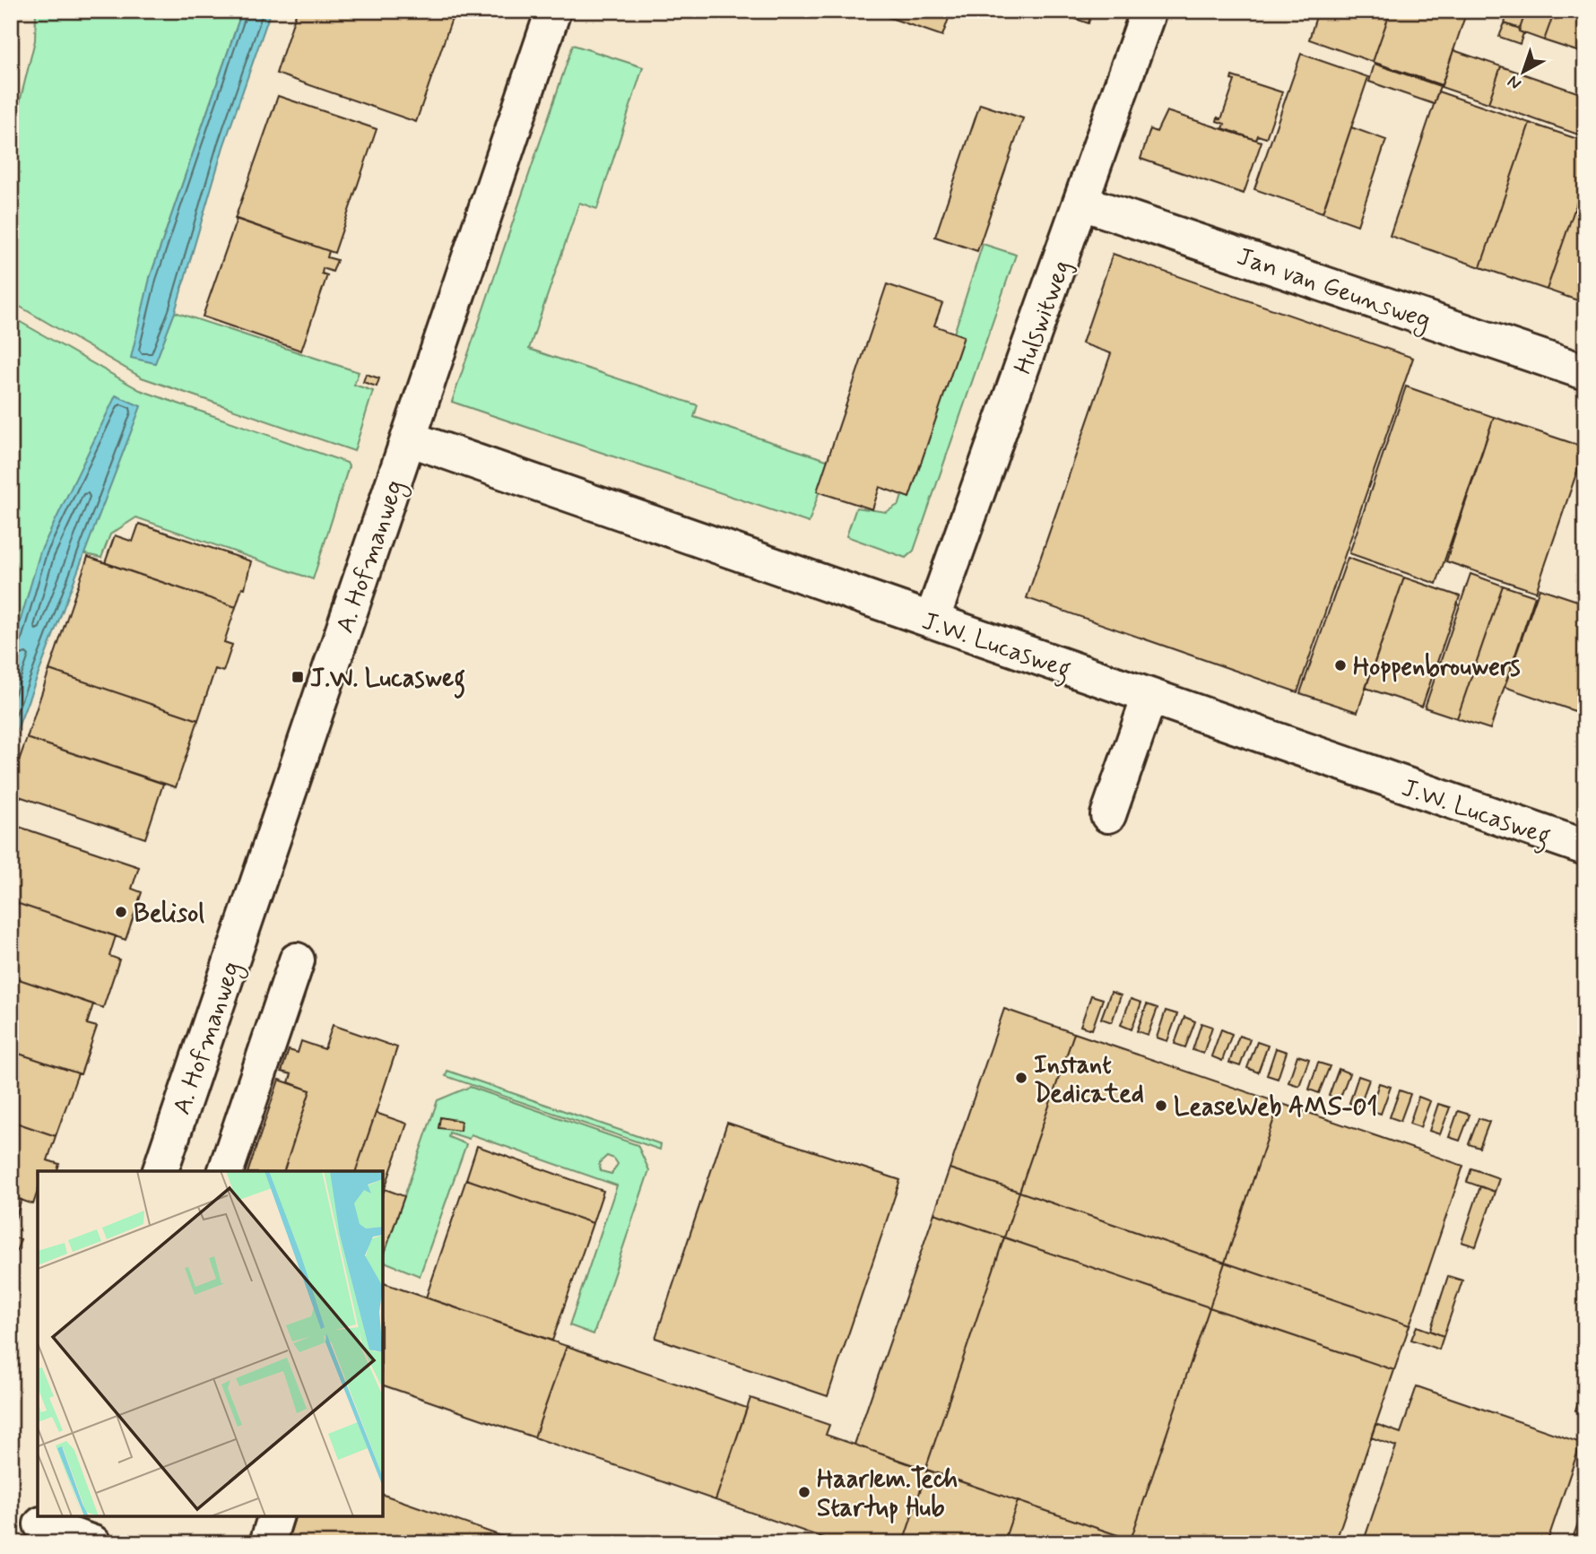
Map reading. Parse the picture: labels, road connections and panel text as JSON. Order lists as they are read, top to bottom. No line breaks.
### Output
{"streets":{"street":["Jan van Geunsweg","Hulswitweg","A. Hofmanweg","J.W. Lucasweg"]},"crossings":[["Jan van Geunsweg","Hulswitweg"],["Hulswitweg","J.W. Lucasweg"],["A. Hofmanweg","J.W. Lucasweg"]],"places":{"other":["Hoppenbrouwers","Belisol","Instant Dedicated","LeaseWeb AMS-01","Haarlem.Tech Startup Hub"],"transit":["J.W. Lucasweg"]},"north":"bottom left"}
